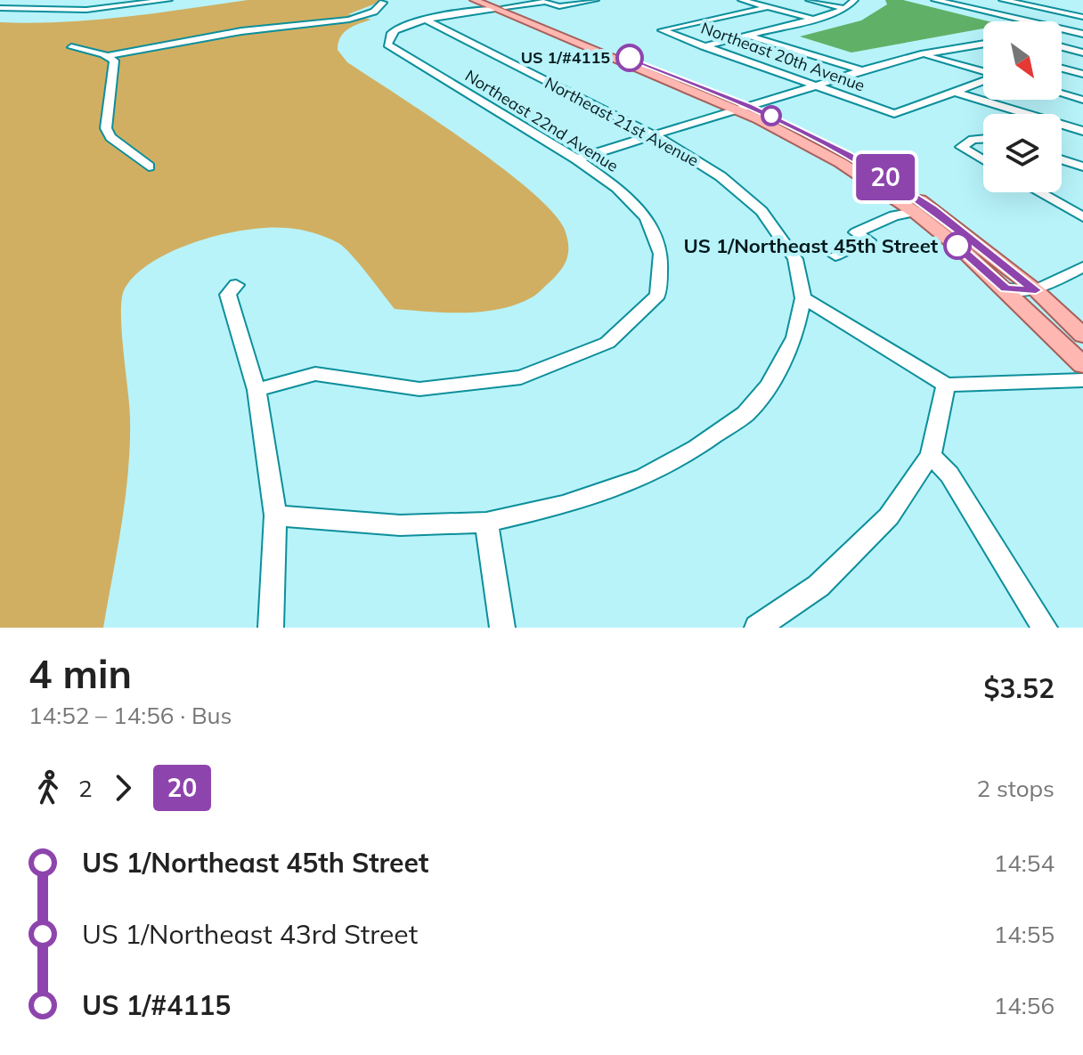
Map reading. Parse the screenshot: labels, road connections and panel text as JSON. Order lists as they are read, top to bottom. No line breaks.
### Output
{"streets":{"street":["Northeast 20th Avenue","Northeast 22nd Avenue","Northeast 21st Avenue"]},"crossings":[["Northeast 22nd Avenue","Northeast 21st Avenue"]],"places":["US 1/#4115","US 1/Northeast 45th Street"],"lines":["bus line 20"],"north":"bottom right","page":{"on_map":"20","heading":["4 min","14:52 – 14:56 · Bus","$3.52"],"legs":["2","20","2 stops"],"list":[{"name":"US 1/Northeast 45th Street","value":"14:54"},{"name":"US 1/Northeast 43rd Street","value":"14:55"},{"name":"US 1/#4115","value":"14:56"}]}}
